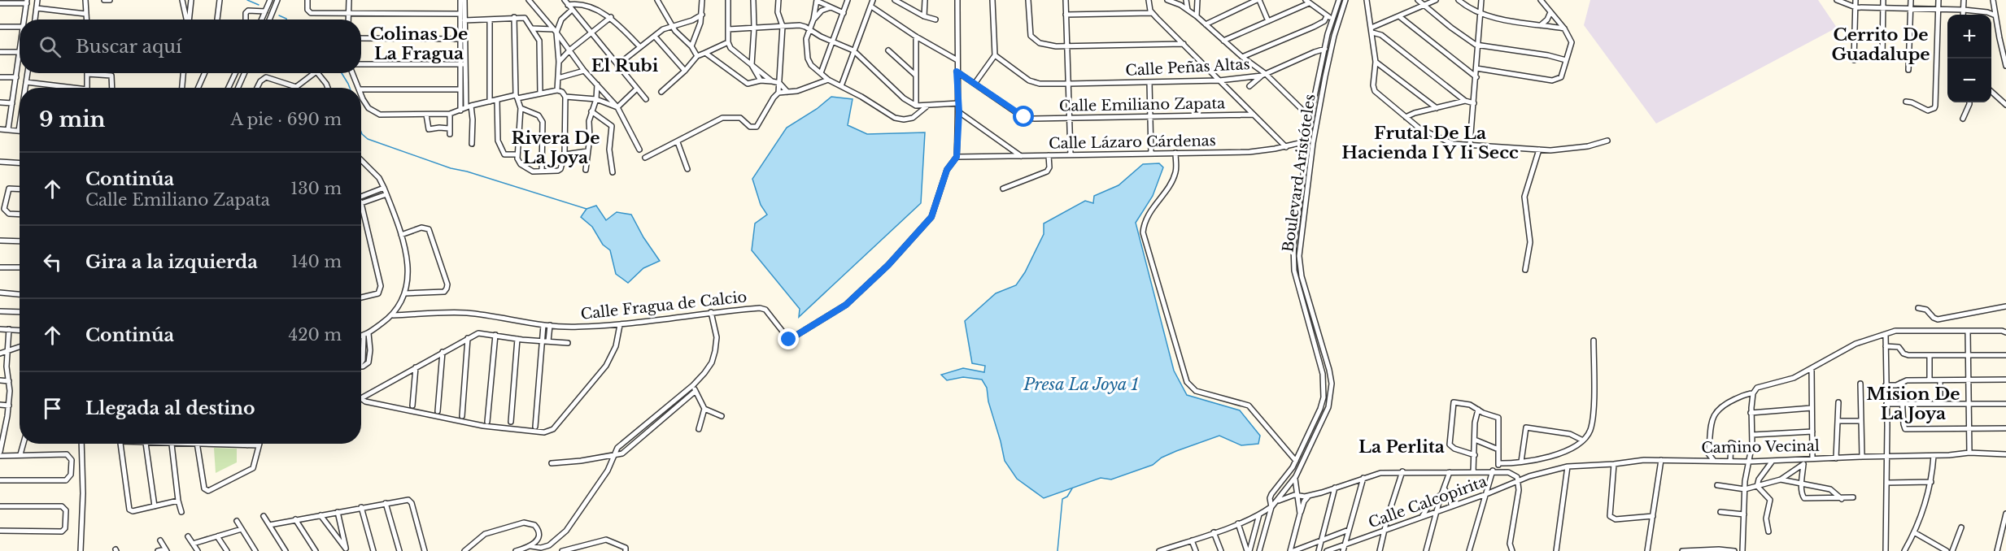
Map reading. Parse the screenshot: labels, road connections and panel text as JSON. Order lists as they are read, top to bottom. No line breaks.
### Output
{"streets":{"street":["Calle Peñas Altas","Calle Emiliano Zapata","Calle Lázaro Cárdenas","Boulevard Aristóteles","Calle Fragua de Calcio","Camino Vecinal","Calle Calcopirita"]},"crossings":[["Calle Peñas Altas","Boulevard Aristóteles"],["Calle Lázaro Cárdenas","Boulevard Aristóteles"],["Calle Lázaro Cárdenas","Calle Fragua de Calcio"],["Camino Vecinal","Calle Calcopirita"]],"districts":["Colinas De La Fragua","Cerrito De Guadalupe","El Rubi","Frutal De La Hacienda I Y Ii Secc","Rivera De La Joya","Mision De La Joya","La Perlita"],"water":["Presa La Joya 1"],"page":{"map_buttons":["+","−"],"search":"Buscar aquí","heading":["9 min","A pie · 690 m"],"list":[["Continúa","Calle Emiliano Zapata","130 m"],["Gira a la izquierda","140 m"],["Continúa","420 m"],"Llegada al destino"]}}
